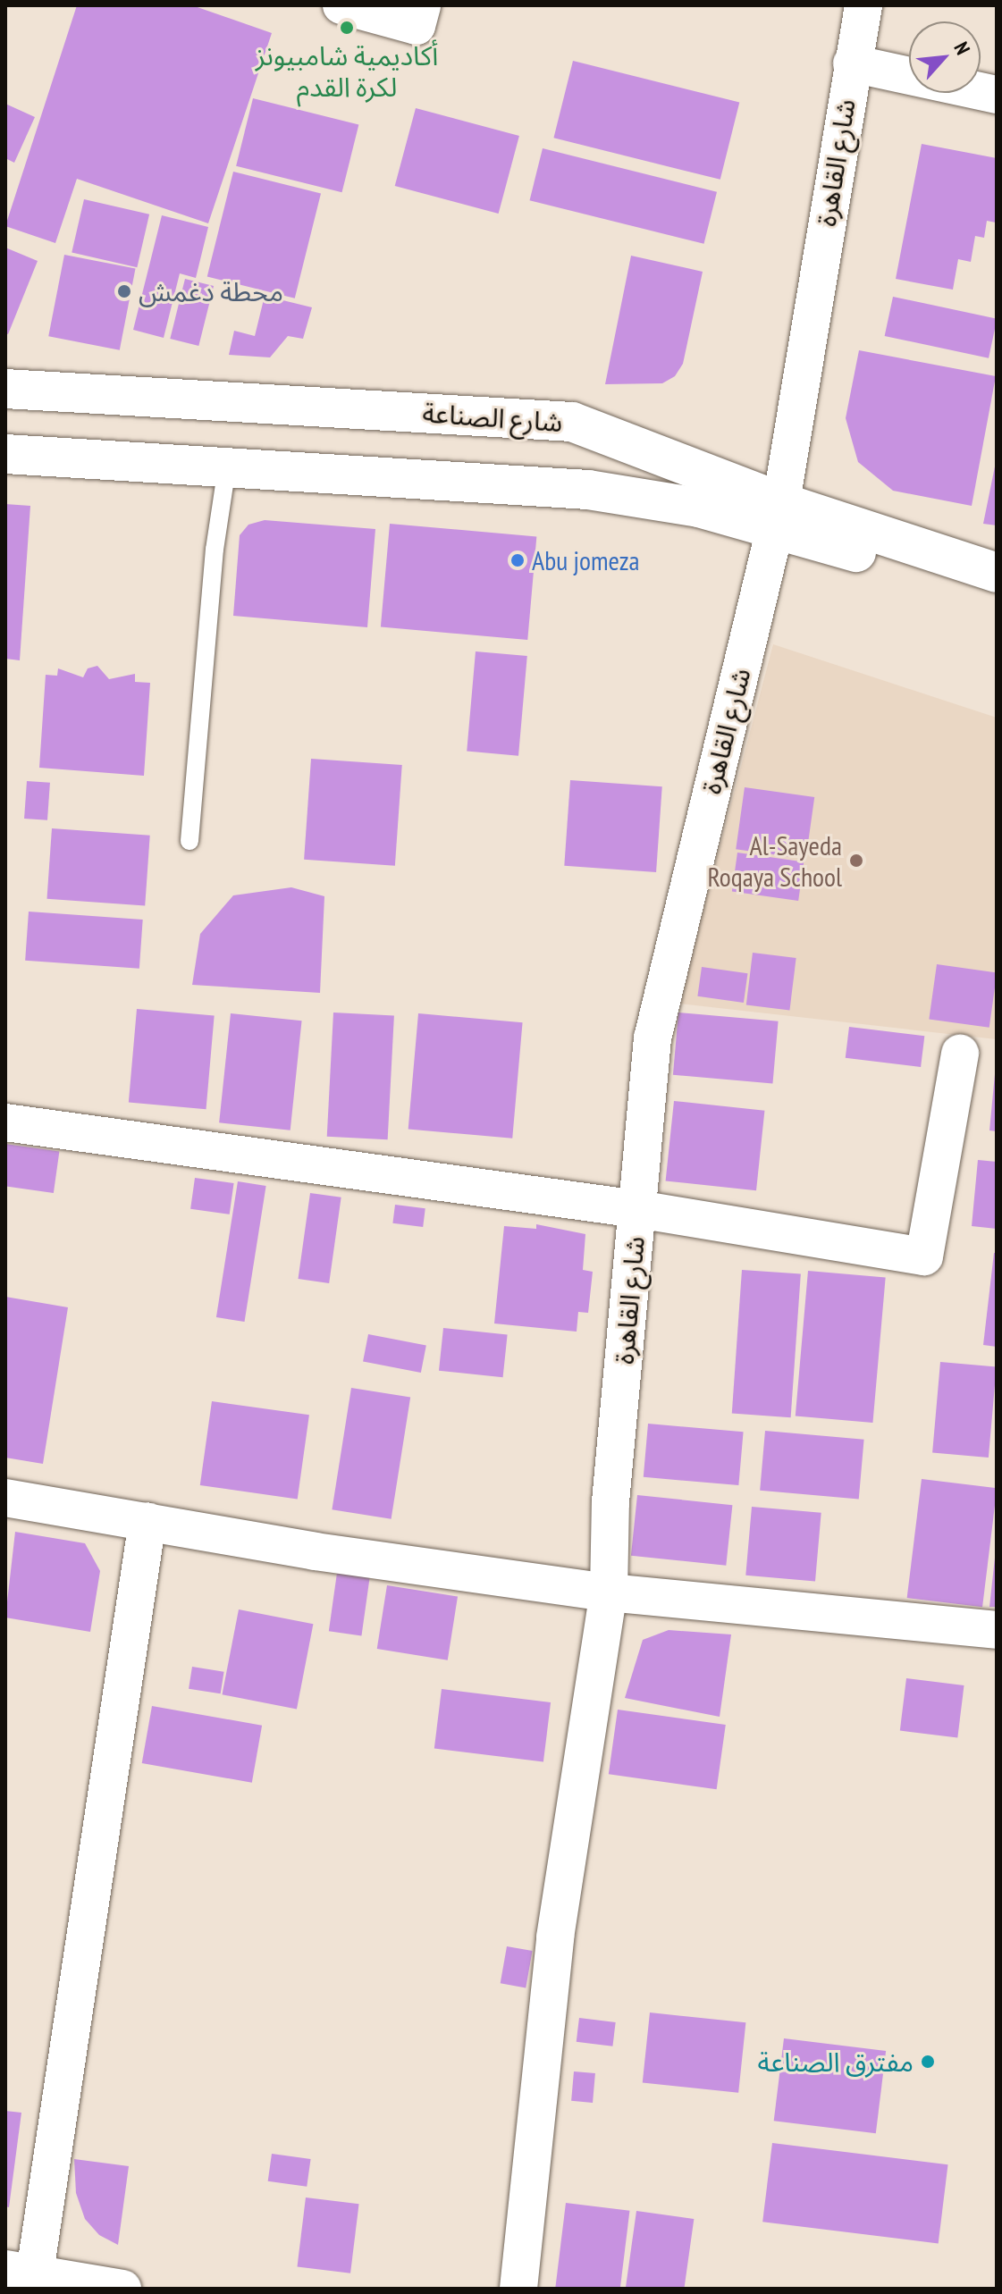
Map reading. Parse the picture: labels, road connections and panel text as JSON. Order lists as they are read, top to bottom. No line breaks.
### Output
{"streets":{"main road":["شارع الصناعة"],"street":["شارع القاهرة"]},"crossings":[["شارع القاهرة","شارع الصناعة"]],"places":["أكاديمية شامبيونز لكرة القدم","محطة دغمش","Abu jomeza","Al-Sayeda Roqaya School","مفترق الصناعة"],"north":"top right"}
